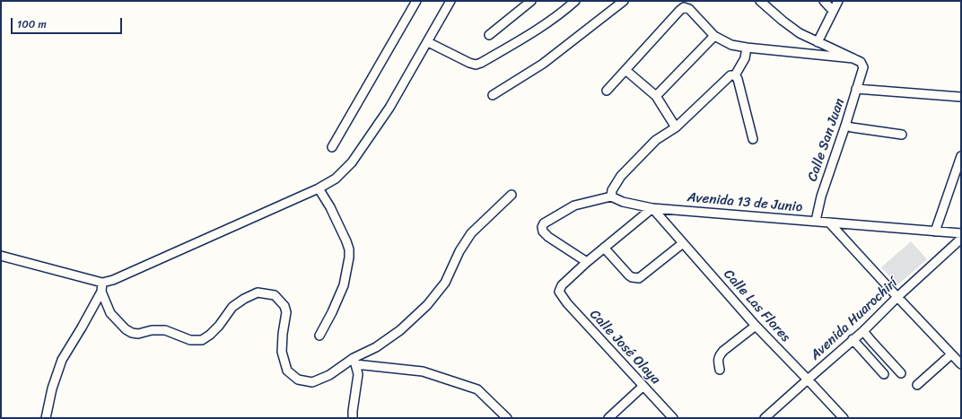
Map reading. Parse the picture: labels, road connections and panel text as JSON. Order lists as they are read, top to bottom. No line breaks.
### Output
{"streets":{"street":["Calle San Juan","Avenida 13 de Junio","Calle Las Flores","Avenida Huarochirí","Calle José Olaya"]},"crossings":[["Calle San Juan","Avenida 13 de Junio"],["Avenida 13 de Junio","Calle Las Flores"],["Calle Las Flores","Avenida Huarochirí"]],"scale_bar":"100 m"}
